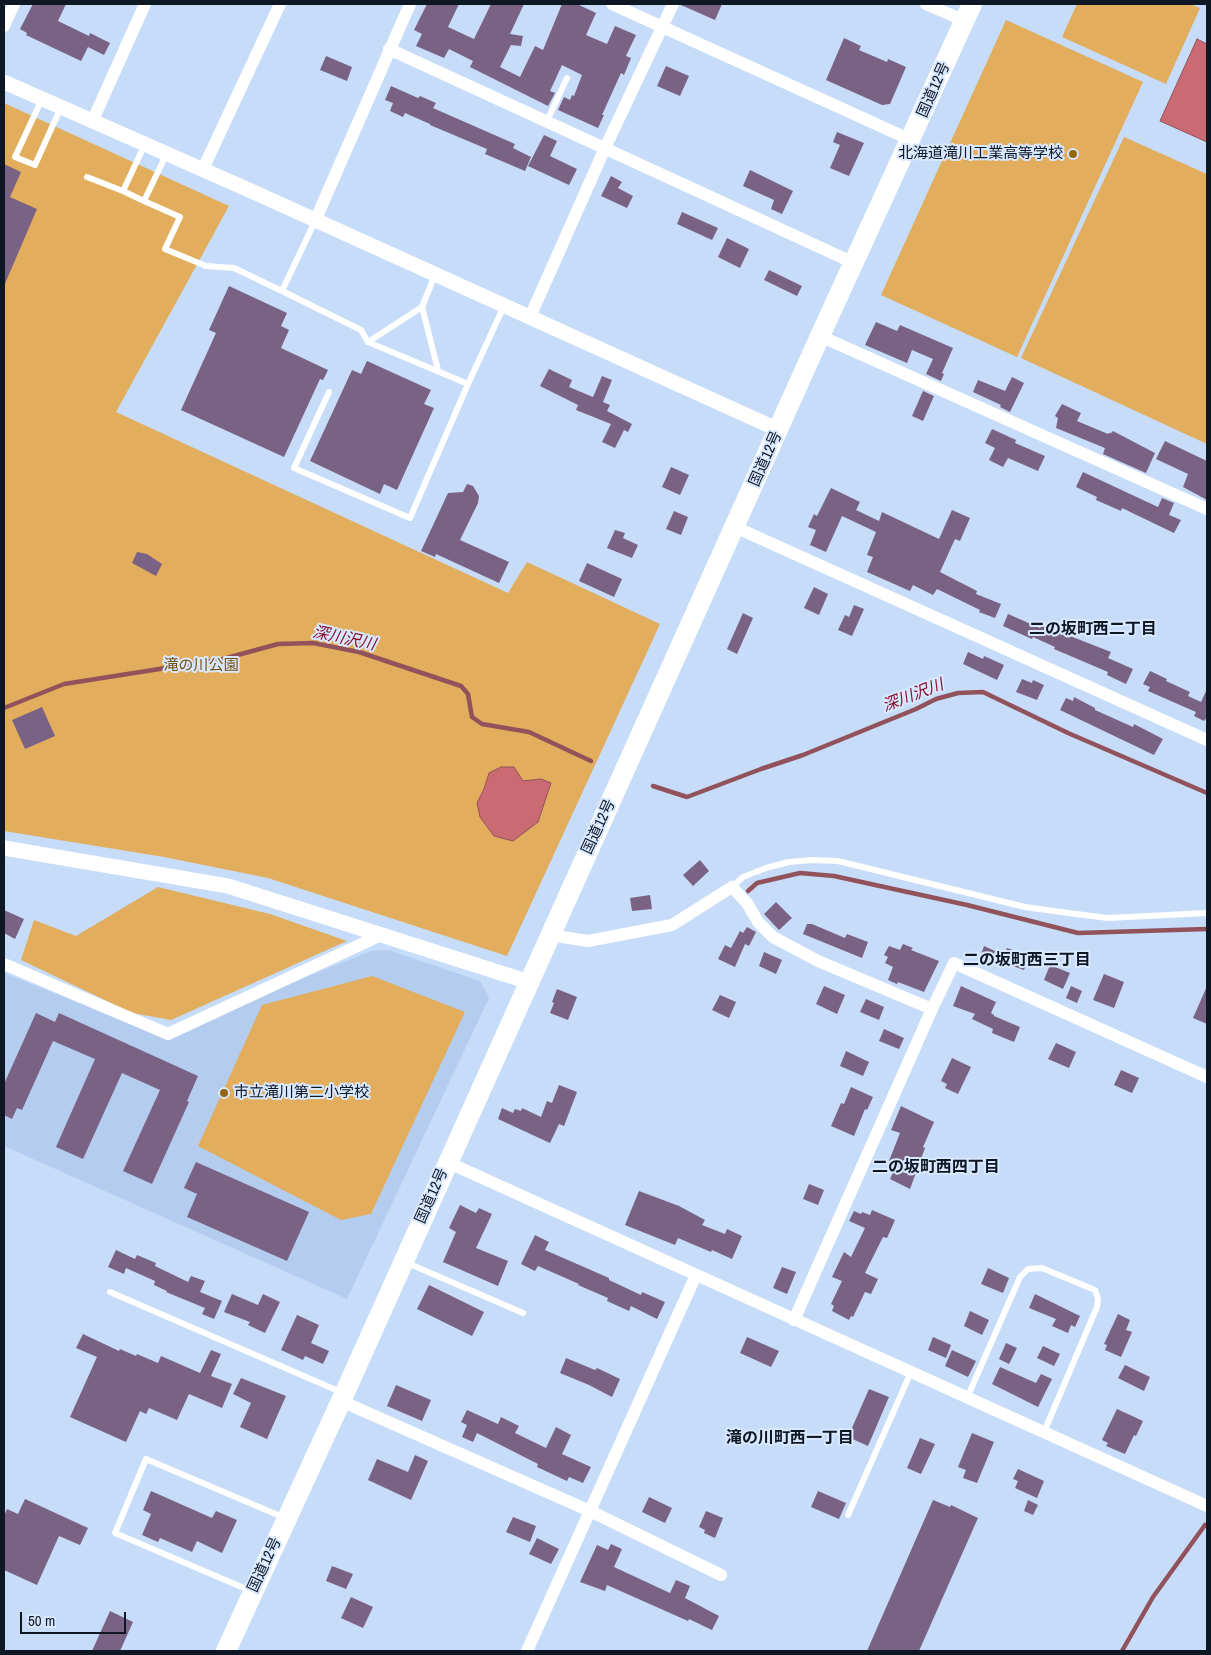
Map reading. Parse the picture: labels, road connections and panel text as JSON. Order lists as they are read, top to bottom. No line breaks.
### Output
{"streets":{"highway":["国道12号"]},"districts":["二の坂町西二丁目","二の坂町西三丁目","二の坂町西四丁目","滝の川町西一丁目"],"water":["深川沢川"],"parks":["滝の川公園"],"places":["北海道滝川工業高等学校","市立滝川第二小学校"],"scale_bar":"50 m"}
